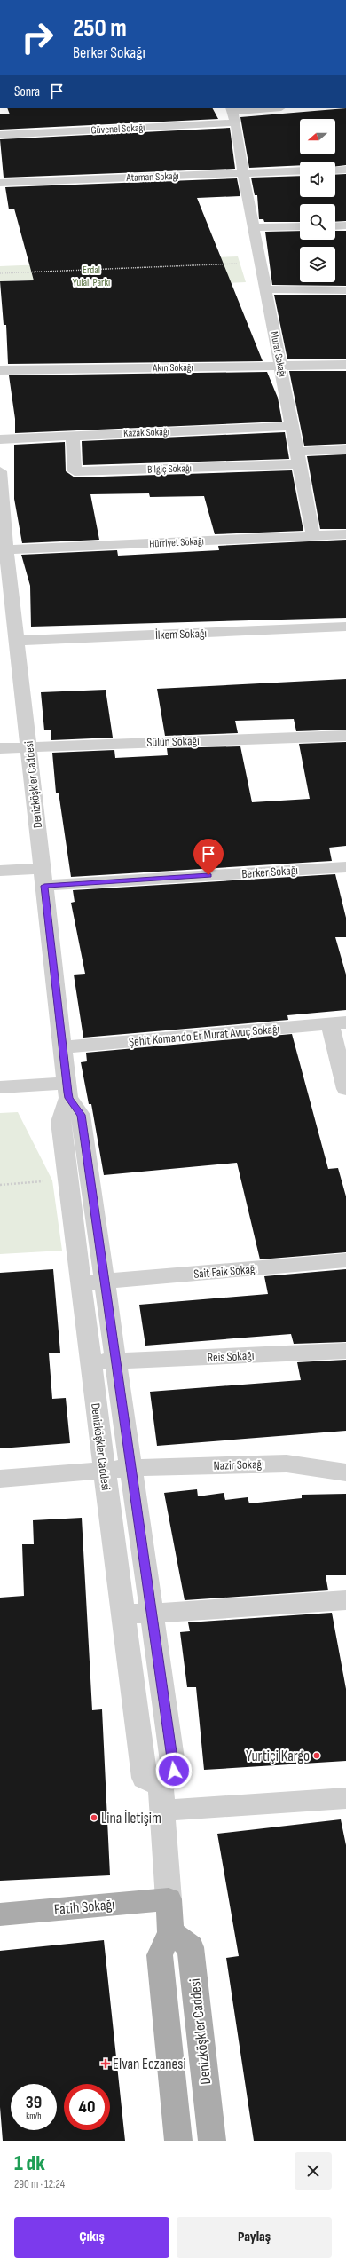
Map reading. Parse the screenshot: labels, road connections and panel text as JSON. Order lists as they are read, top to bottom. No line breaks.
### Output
{"streets":{"main road":["Denizköşkler Caddesi","Fatih Sokağı"],"street":["Güvenel Sokağı","Ataman Sokağı","Murat Sokağı","Akın Sokağı","Kazak Sokağı","Bilgiç Sokağı","Hürriyet Sokağı","İlkem Sokağı","Sülün Sokağı","Berker Sokağı","Şehit Komando Er Murat Avuç Sokağı","Sait Faik Sokağı","Reis Sokağı","Nazir Sokağı"]},"crossings":[["Güvenel Sokağı","Murat Sokağı"],["Ataman Sokağı","Murat Sokağı"],["Murat Sokağı","Akın Sokağı"],["Murat Sokağı","Kazak Sokağı"],["Murat Sokağı","Bilgiç Sokağı"],["Murat Sokağı","Hürriyet Sokağı"],["Kazak Sokağı","Bilgiç Sokağı"],["Hürriyet Sokağı","Denizköşkler Caddesi"],["İlkem Sokağı","Denizköşkler Caddesi"],["Sülün Sokağı","Denizköşkler Caddesi"],["Denizköşkler Caddesi","Berker Sokağı"],["Denizköşkler Caddesi","Şehit Komando Er Murat Avuç Sokağı"],["Denizköşkler Caddesi","Sait Faik Sokağı"],["Denizköşkler Caddesi","Reis Sokağı"],["Denizköşkler Caddesi","Nazir Sokağı"]],"parks":["Erdal Yulalı Parkı"],"places":{"other":["Yurtiçi Kargo","Lina İletişim"],"health":["Elvan Eczanesi"]},"north":"left","page":{"turn":["250 m","Berker Sokağı"],"then":"Sonra","speed":"39 km/h","limit":"40","heading":["1 dk","290 m · 12:24"],"buttons":["Çıkış","Paylaş"]}}
